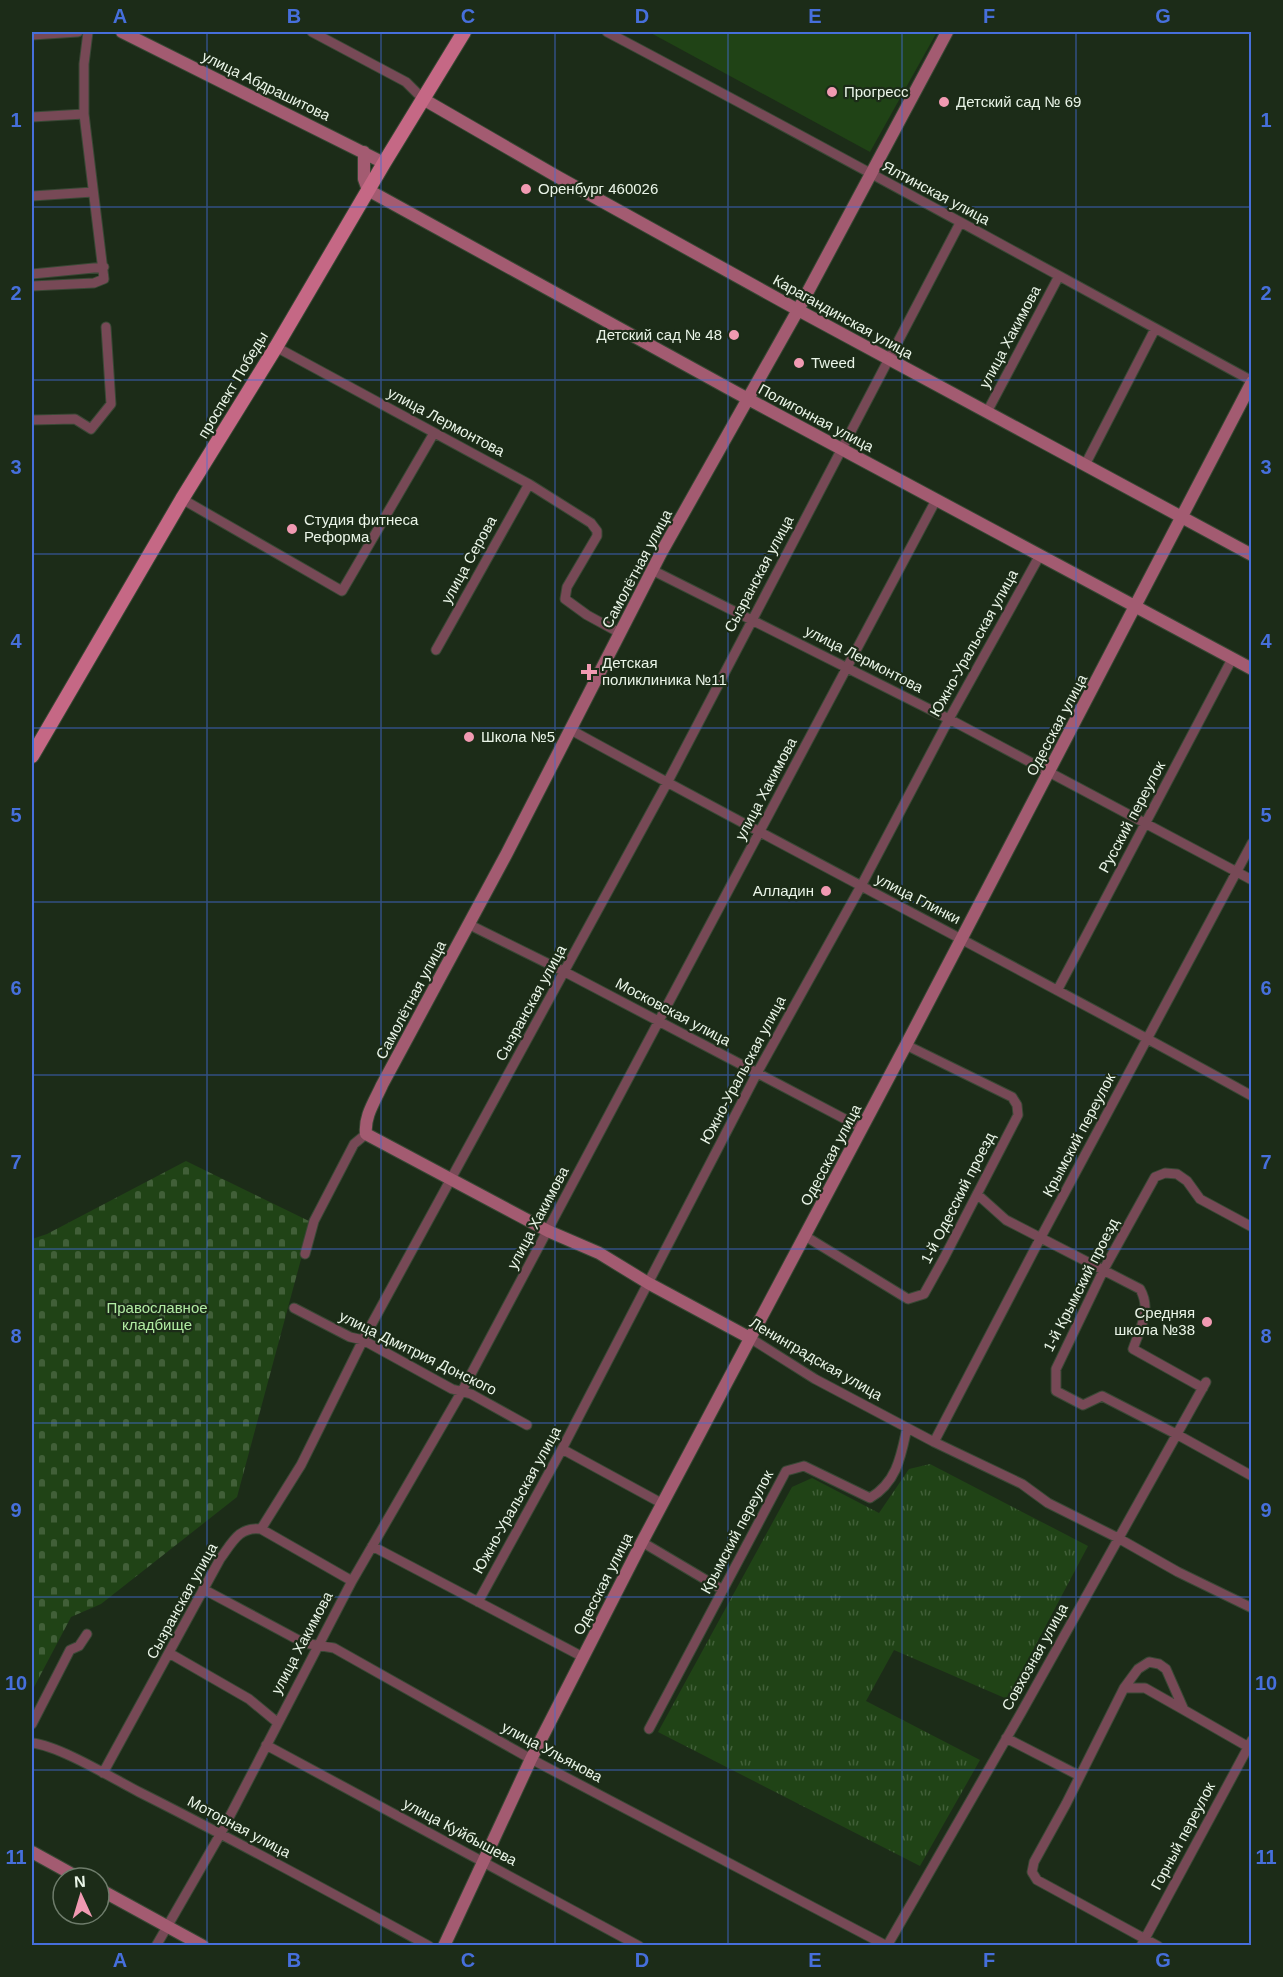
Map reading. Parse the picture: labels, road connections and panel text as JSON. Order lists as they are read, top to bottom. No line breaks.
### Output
{"streets":{"main road":["проспект Победы"],"street":["улица Абдрашитова","Ялтинская улица","Карагандинская улица","улица Хакимова","Полигонная улица","улица Лермонтова","улица Серова","Самолётная улица","Сызранская улица","Южно-Уральская улица","Одесская улица","Русский переулок","улица Глинки","Московская улица","Крымский переулок","1-й Одесский проезд","1-й Крымский проезд","улица Дмитрия Донского","Ленинградская улица","Совхозная улица","улица Ульянова","Моторная улица","улица Куйбышева","Горный переулок"]},"crossings":[["улица Абдрашитова","проспект Победы"],["Ялтинская улица","улица Хакимова"],["Ялтинская улица","Самолётная улица"],["Ялтинская улица","Сызранская улица"],["Ялтинская улица","Одесская улица"],["Карагандинская улица","улица Хакимова"],["Карагандинская улица","проспект Победы"],["Карагандинская улица","Самолётная улица"],["Карагандинская улица","Сызранская улица"],["Карагандинская улица","Одесская улица"],["улица Хакимова","Полигонная улица"],["улица Хакимова","улица Лермонтова"],["улица Хакимова","улица Глинки"],["улица Хакимова","Московская улица"],["улица Хакимова","улица Дмитрия Донского"],["улица Хакимова","Ленинградская улица"],["улица Хакимова","улица Ульянова"],["улица Хакимова","Моторная улица"],["улица Хакимова","улица Куйбышева"],["проспект Победы","Полигонная улица"],["проспект Победы","улица Лермонтова"],["Полигонная улица","Самолётная улица"],["Полигонная улица","Сызранская улица"],["Полигонная улица","Южно-Уральская улица"],["Полигонная улица","Одесская улица"],["Полигонная улица","Русский переулок"],["улица Лермонтова","улица Серова"],["улица Лермонтова","Самолётная улица"],["улица Лермонтова","Сызранская улица"],["улица Лермонтова","Южно-Уральская улица"],["улица Лермонтова","Одесская улица"],["улица Лермонтова","Русский переулок"],["улица Лермонтова","Крымский переулок"],["Самолётная улица","улица Глинки"],["Самолётная улица","Московская улица"],["Самолётная улица","Ленинградская улица"],["Сызранская улица","улица Глинки"],["Сызранская улица","Московская улица"],["Сызранская улица","улица Дмитрия Донского"],["Сызранская улица","Ленинградская улица"],["Сызранская улица","улица Ульянова"],["Сызранская улица","Моторная улица"],["Южно-Уральская улица","улица Глинки"],["Южно-Уральская улица","Московская улица"],["Южно-Уральская улица","Ленинградская улица"],["Одесская улица","улица Глинки"],["Одесская улица","Московская улица"],["Одесская улица","1-й Одесский проезд"],["Одесская улица","Ленинградская улица"],["Одесская улица","улица Ульянова"],["Одесская улица","улица Куйбышева"],["Русский переулок","улица Глинки"],["улица Глинки","Крымский переулок"],["Крымский переулок","Ленинградская улица"],["1-й Крымский проезд","Совхозная улица"],["Ленинградская улица","Совхозная улица"],["Совхозная улица","улица Ульянова"]],"parks":["Православное кладбище"],"places":{"other":["Прогресс","Детский сад № 69","Оренбург 460026","Детский сад № 48","Tweed","Студия фитнеса Реформа","Школа №5","Алладин","Средняя школа №38"],"health":["Детская поликлиника №11"]},"north":"top","grid":{"columns":["A","B","C","D","E","F","G"],"rows":["1","2","3","4","5","6","7","8","9","10","11"]}}
